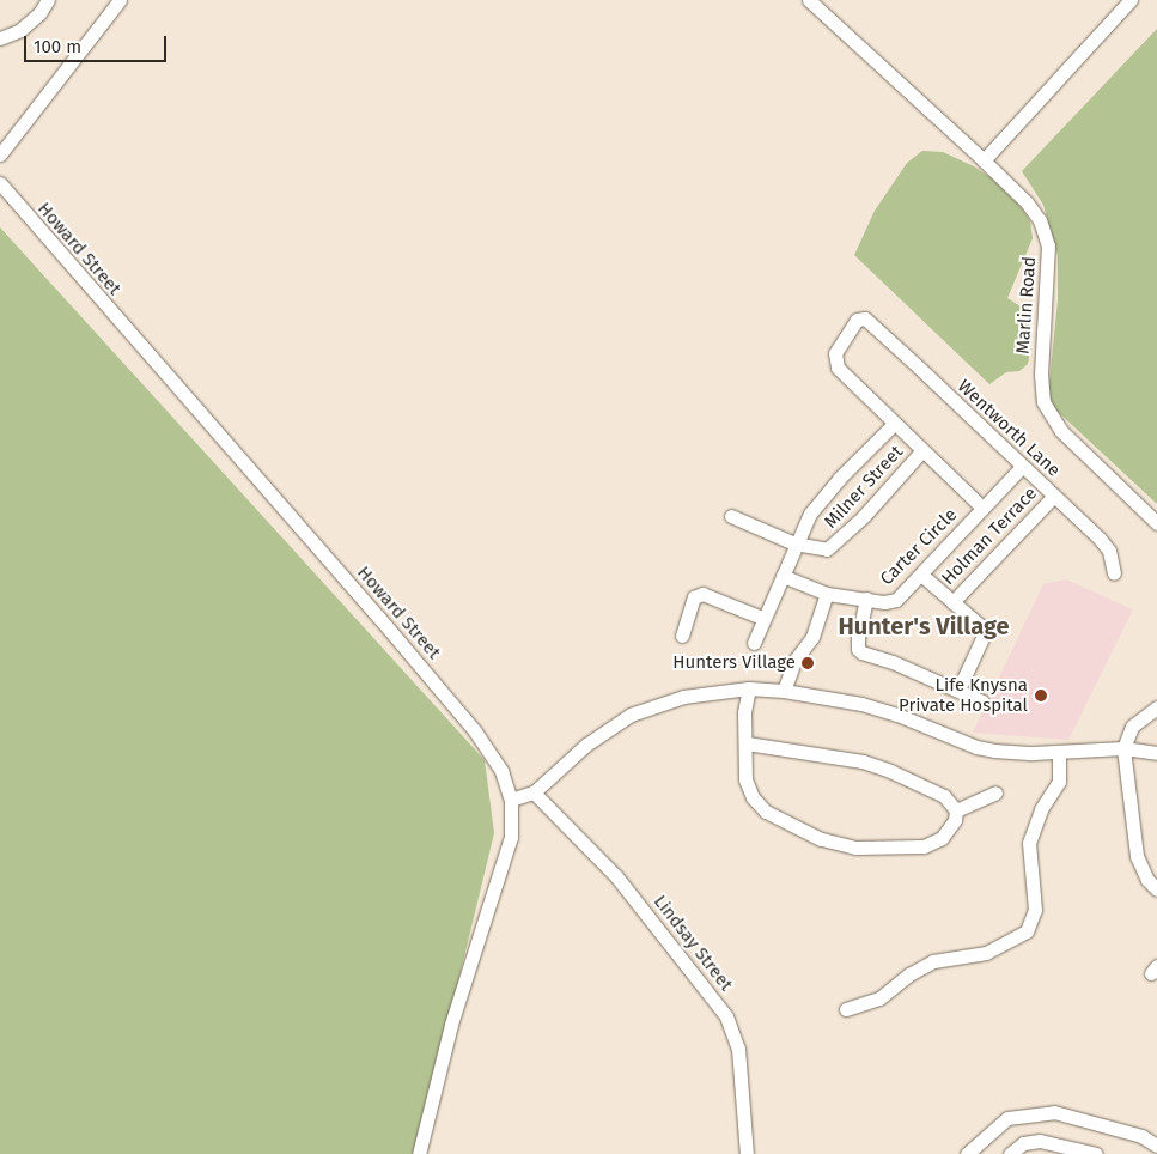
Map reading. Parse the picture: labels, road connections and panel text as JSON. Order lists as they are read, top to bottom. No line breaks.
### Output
{"streets":{"street":["Howard Street","Marlin Road","Wentworth Lane","Milner Street","Holman Terrace","Carter Circle","Lindsay Street"]},"crossings":[["Wentworth Lane","Holman Terrace"],["Wentworth Lane","Carter Circle"],["Milner Street","Carter Circle"]],"districts":["Hunter's Village"],"places":["Hunters Village","Life Knysna Private Hospital"],"scale_bar":"100 m"}
